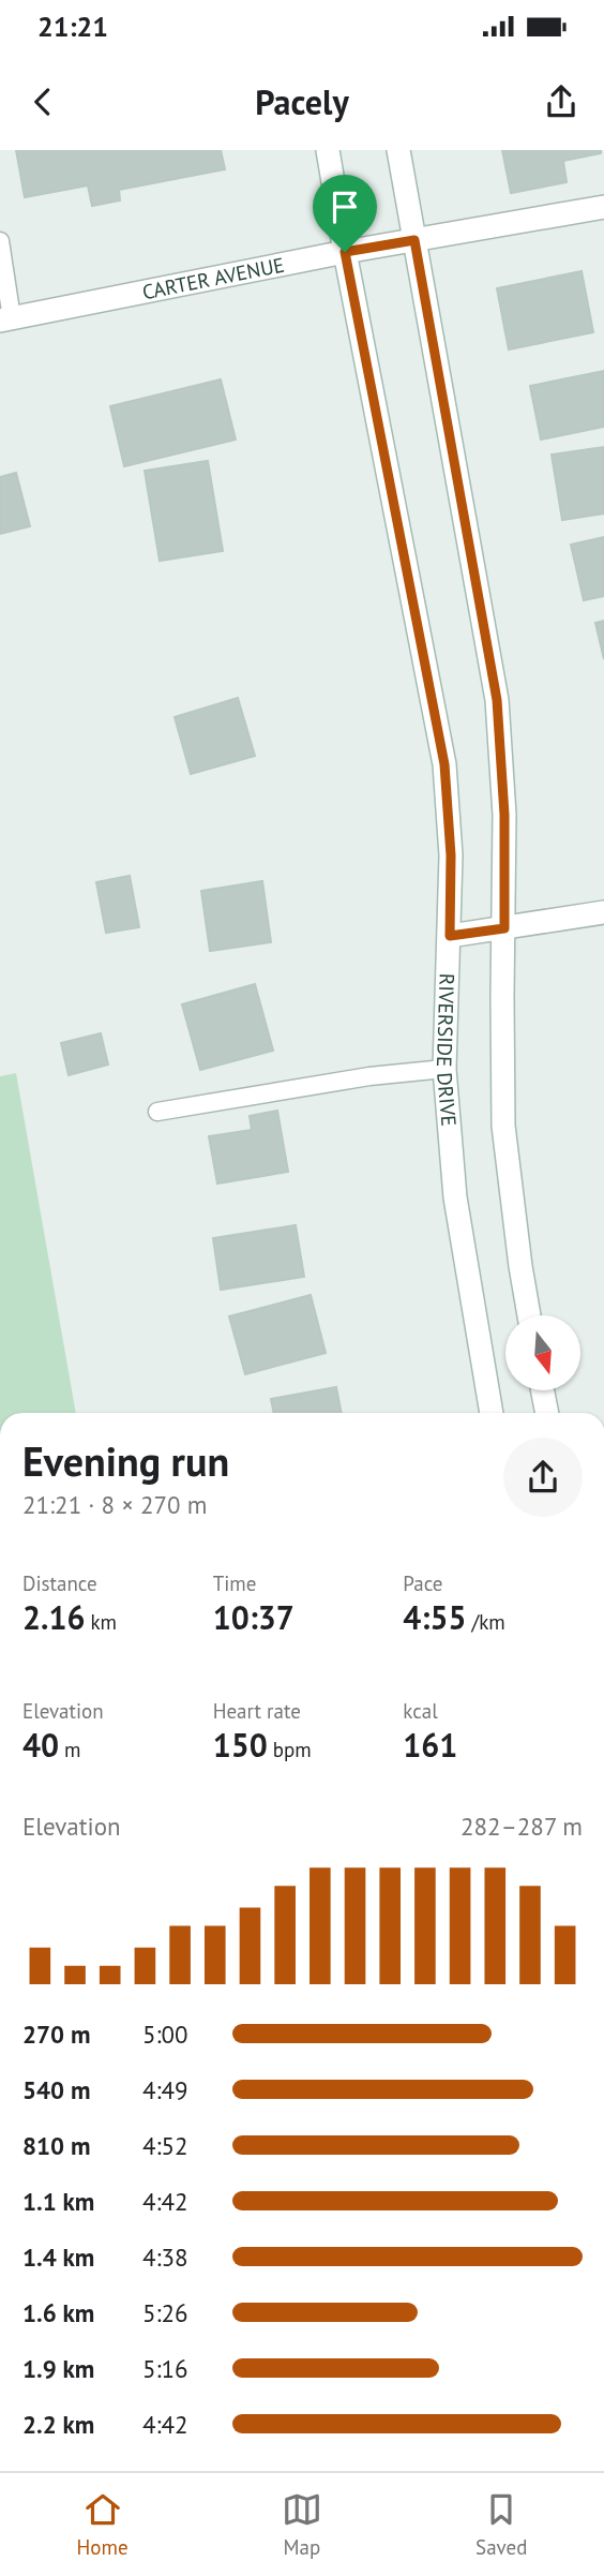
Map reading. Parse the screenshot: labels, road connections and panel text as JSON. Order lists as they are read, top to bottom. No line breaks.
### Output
{"streets":{"street":["CARTER AVENUE","RIVERSIDE DRIVE"]},"crossings":[["CARTER AVENUE","RIVERSIDE DRIVE"]],"north":"bottom","page":{"status":"21:21","header":"Pacely","heading":["Evening run","21:21 · 8 × 270 m"],"stats":[["Distance","2.16 km"],["Time","10:37"],["Pace","4:55 /km"],["Elevation","40 m"],["Heart rate","150 bpm"],["kcal","161"]],"chart":["Elevation","282–287 m"],"list":[{"name":"270 m","note":"5:00"},{"name":"540 m","note":"4:49"},{"name":"810 m","note":"4:52"},{"name":"1.1 km","note":"4:42"},{"name":"1.4 km","note":"4:38"},{"name":"1.6 km","note":"5:26"},{"name":"1.9 km","note":"5:16"},{"name":"2.2 km","note":"4:42"}],"tabs":["Home","Map","Saved"]}}
